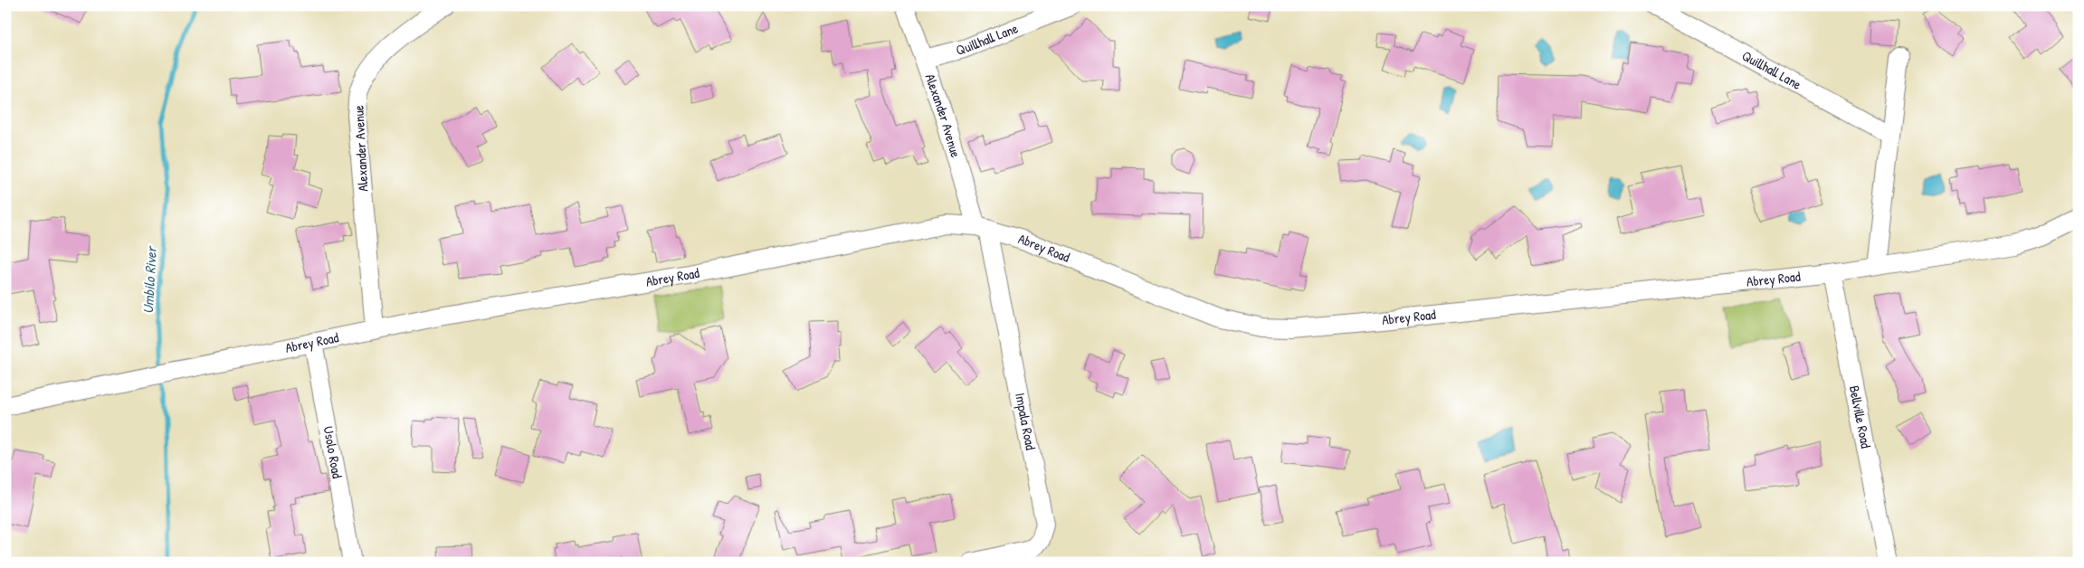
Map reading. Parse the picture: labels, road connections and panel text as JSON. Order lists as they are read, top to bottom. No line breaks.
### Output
{"streets":{"street":["Quillhall Lane","Alexander Avenue","Abrey Road","Bellville Road","Impala Road","Usolo Road"]},"crossings":[["Quillhall Lane","Alexander Avenue"],["Alexander Avenue","Abrey Road"],["Alexander Avenue","Impala Road"],["Abrey Road","Bellville Road"],["Abrey Road","Impala Road"],["Abrey Road","Usolo Road"]],"water":["Umbilo River"]}
